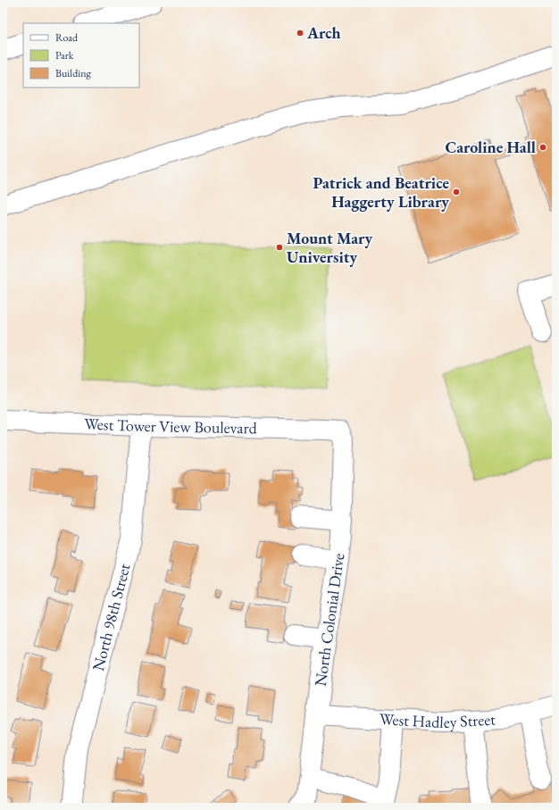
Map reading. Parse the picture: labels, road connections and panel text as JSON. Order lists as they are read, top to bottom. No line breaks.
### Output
{"streets":{"street":["West Tower View Boulevard","North 98th Street","North Colonial Drive","West Hadley Street"]},"crossings":[["West Tower View Boulevard","North 98th Street"],["West Tower View Boulevard","North Colonial Drive"],["North Colonial Drive","West Hadley Street"]],"places":["Arch","Caroline Hall","Patrick and Beatrice Haggerty Library","Mount Mary University"],"legend":["Road","Park","Building"]}
